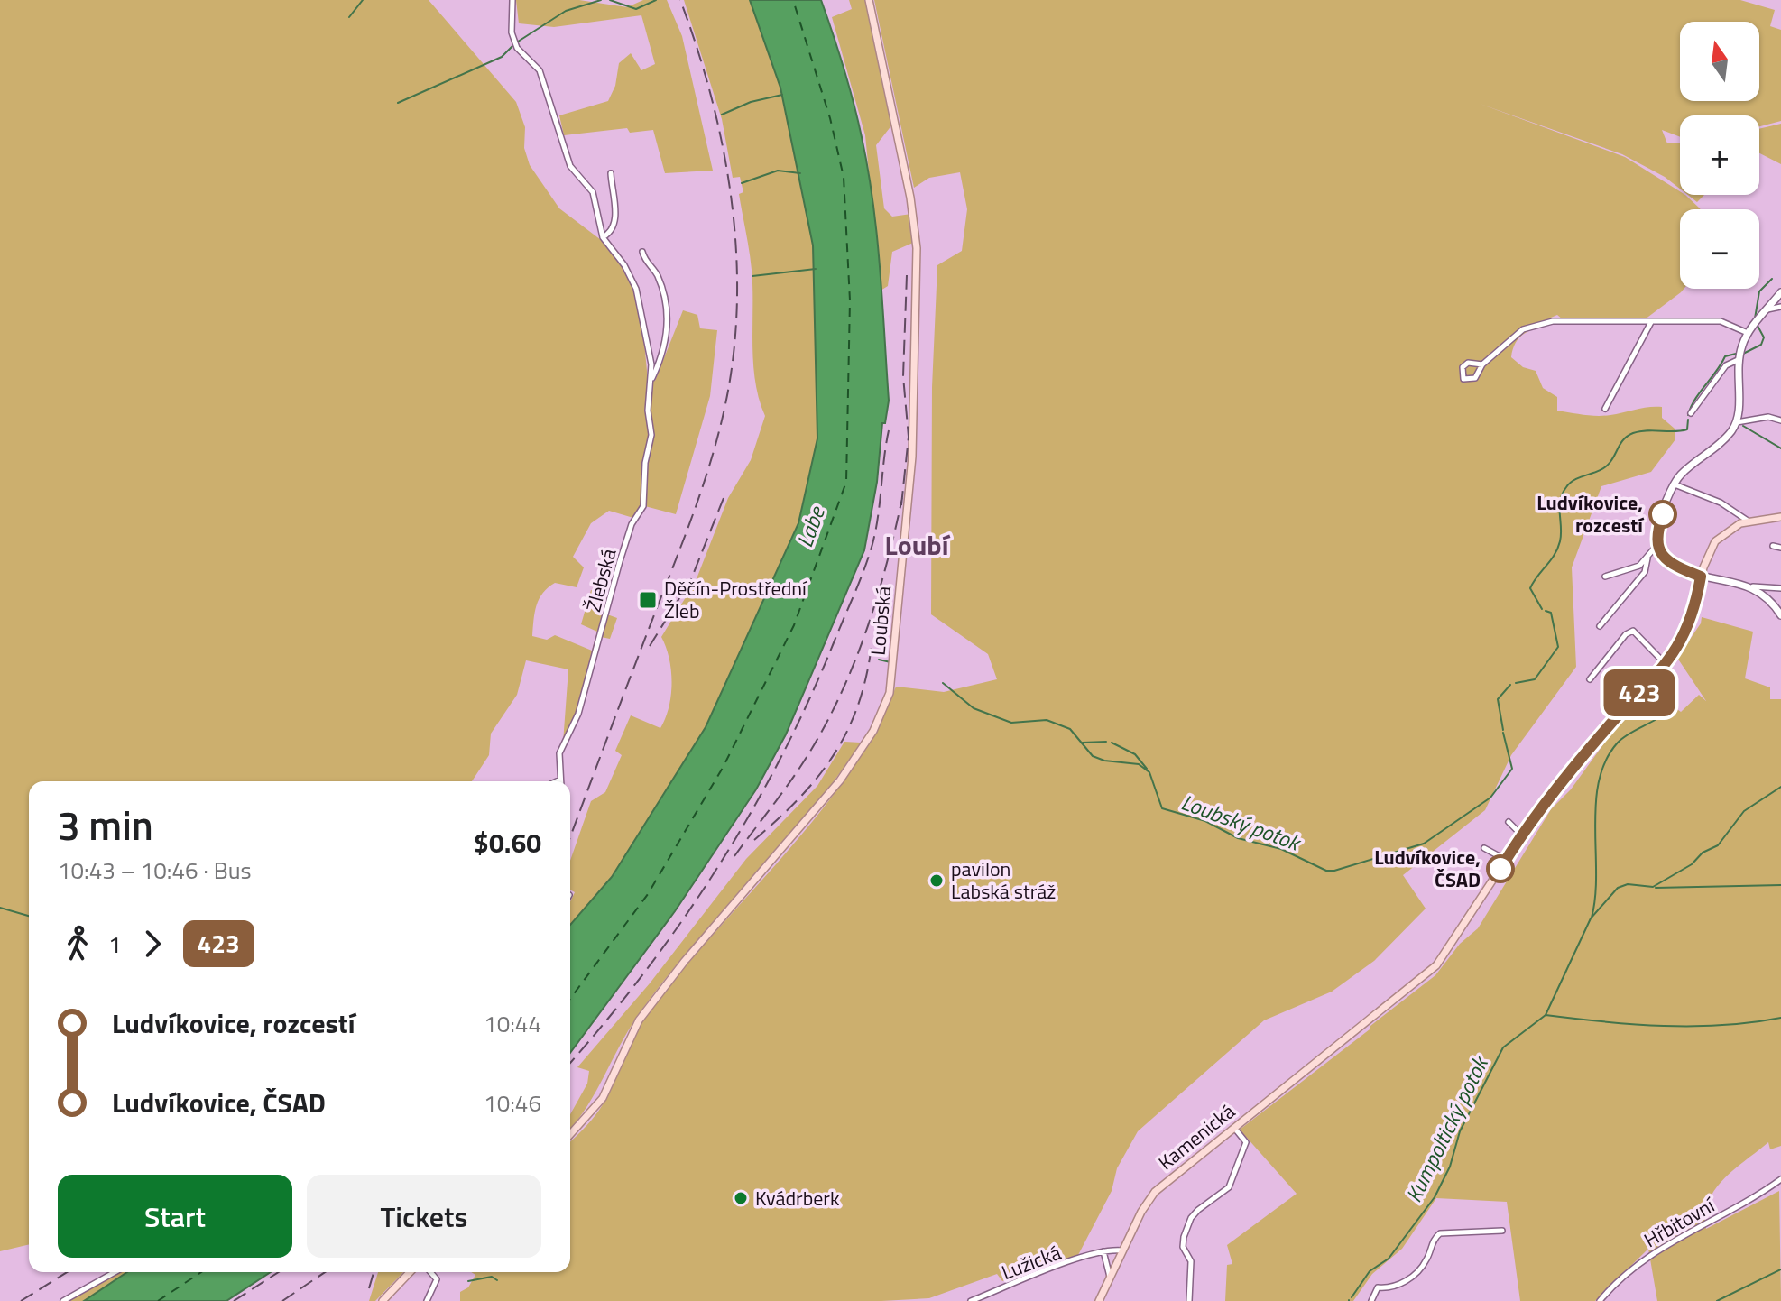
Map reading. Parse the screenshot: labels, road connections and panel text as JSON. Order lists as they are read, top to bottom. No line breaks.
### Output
{"streets":{"main road":["Loubská","Kamenická"],"street":["Žlebská","Hřbitovní","Lužická"]},"crossings":[["Kamenická","Lužická"]],"districts":["Loubí"],"water":["Labe","Loubský potok","Kumpoltický potok"],"places":{"other":["Ludvíkovice, rozcestí","Ludvíkovice, ČSAD","pavilon Labská stráž","Kvádrberk"],"transit":["Děčín-Prostřední Žleb"]},"lines":["bus line 423"],"north":"top","page":{"on_map":"423","map_buttons":["+","−"],"heading":["3 min","10:43 – 10:46 · Bus","$0.60"],"legs":["1","423"],"list":[{"name":"Ludvíkovice, rozcestí","value":"10:44"},{"name":"Ludvíkovice, ČSAD","value":"10:46"}],"buttons":["Start","Tickets"]}}
